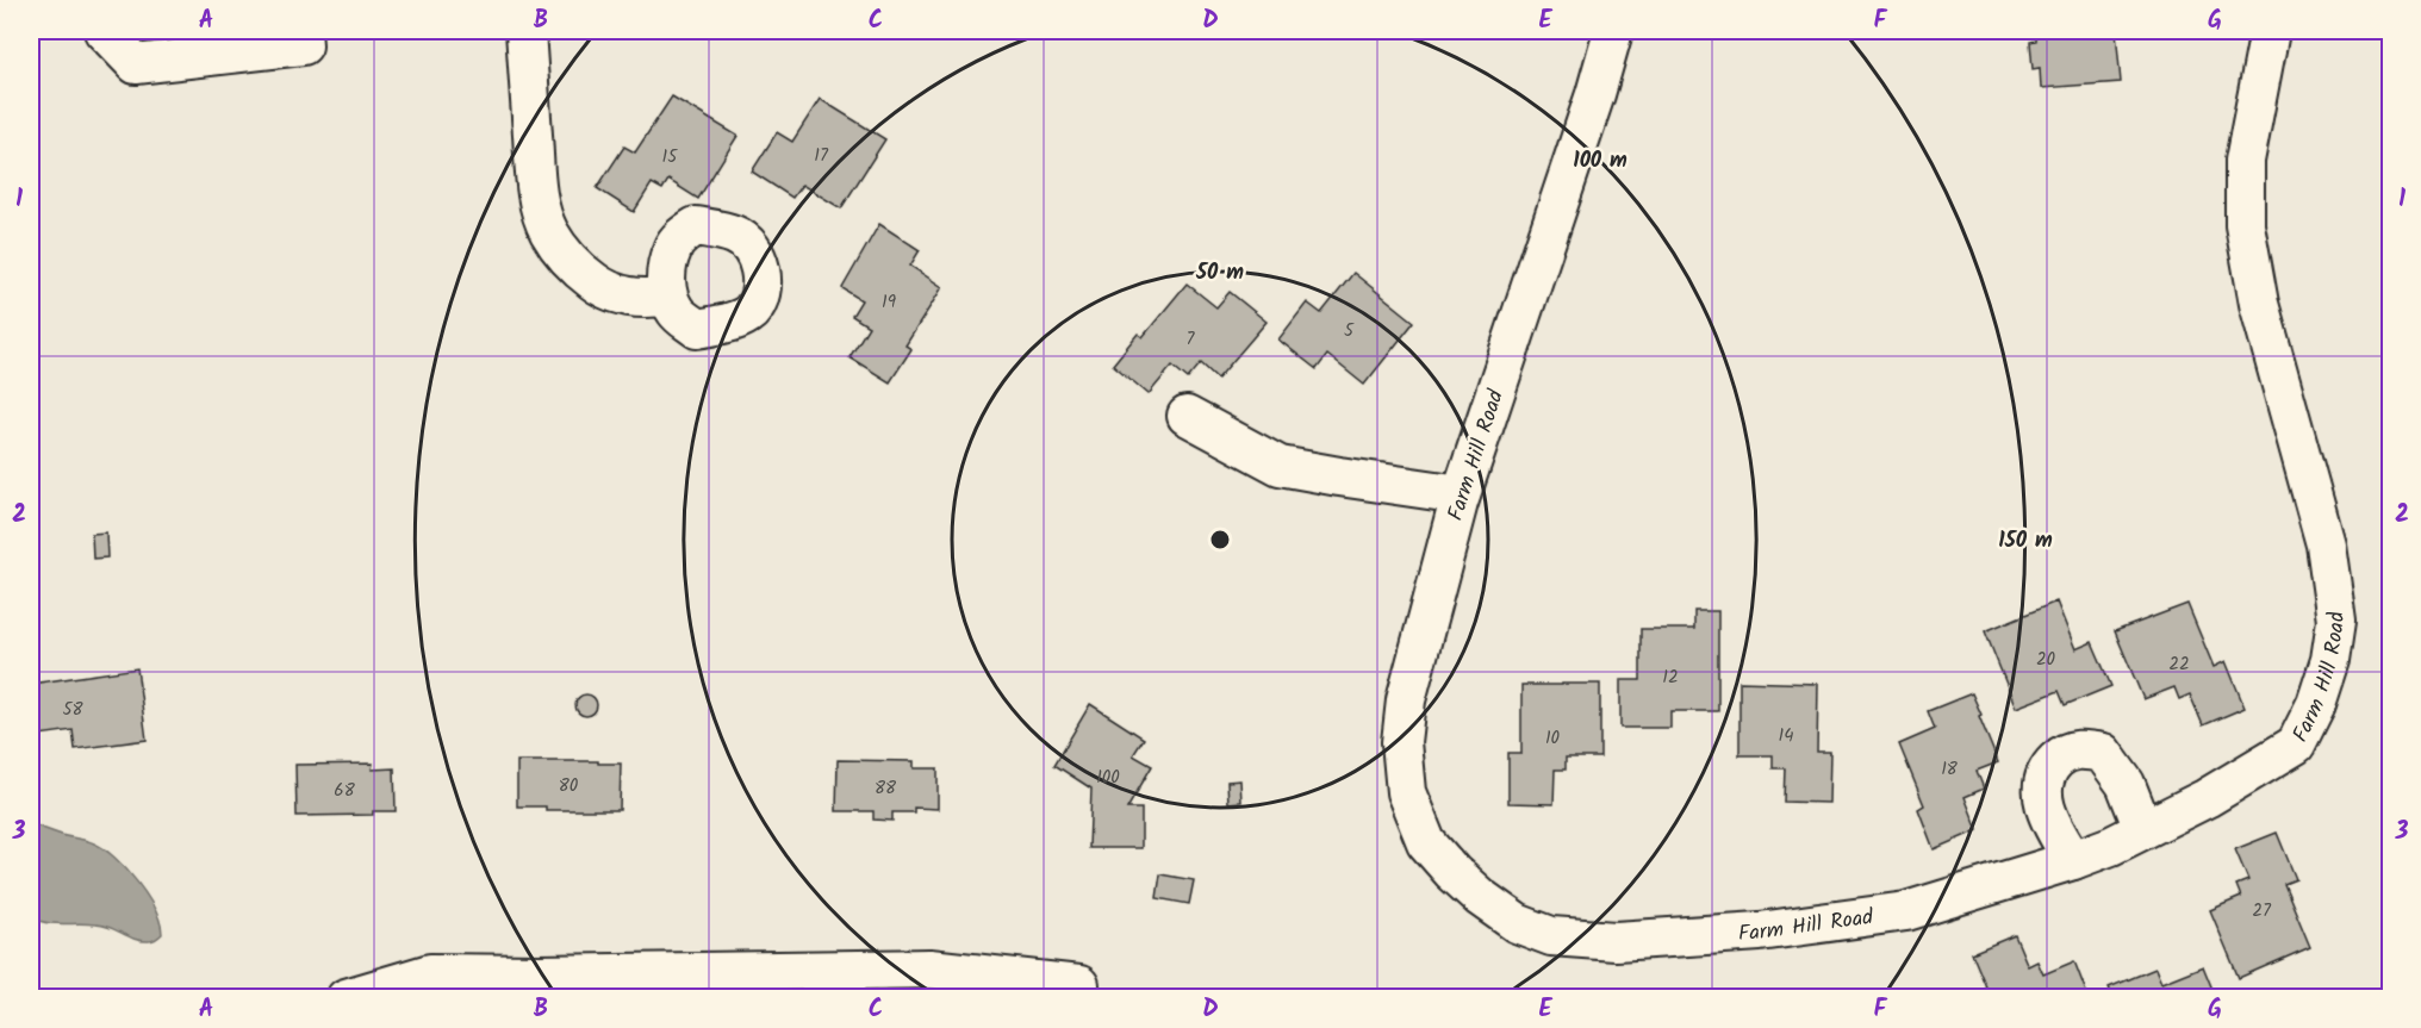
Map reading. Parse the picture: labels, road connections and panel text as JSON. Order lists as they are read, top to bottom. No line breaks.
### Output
{"streets":{"street":["Farm Hill Road"]},"house_numbers":["17","15","19","5","7","20","22","12","58","14","10","18","100","80","88","68","27"],"grid":{"columns":["A","B","C","D","E","F","G"],"rows":["1","2","3"]},"rings":["100 m","50 m","150 m"]}
